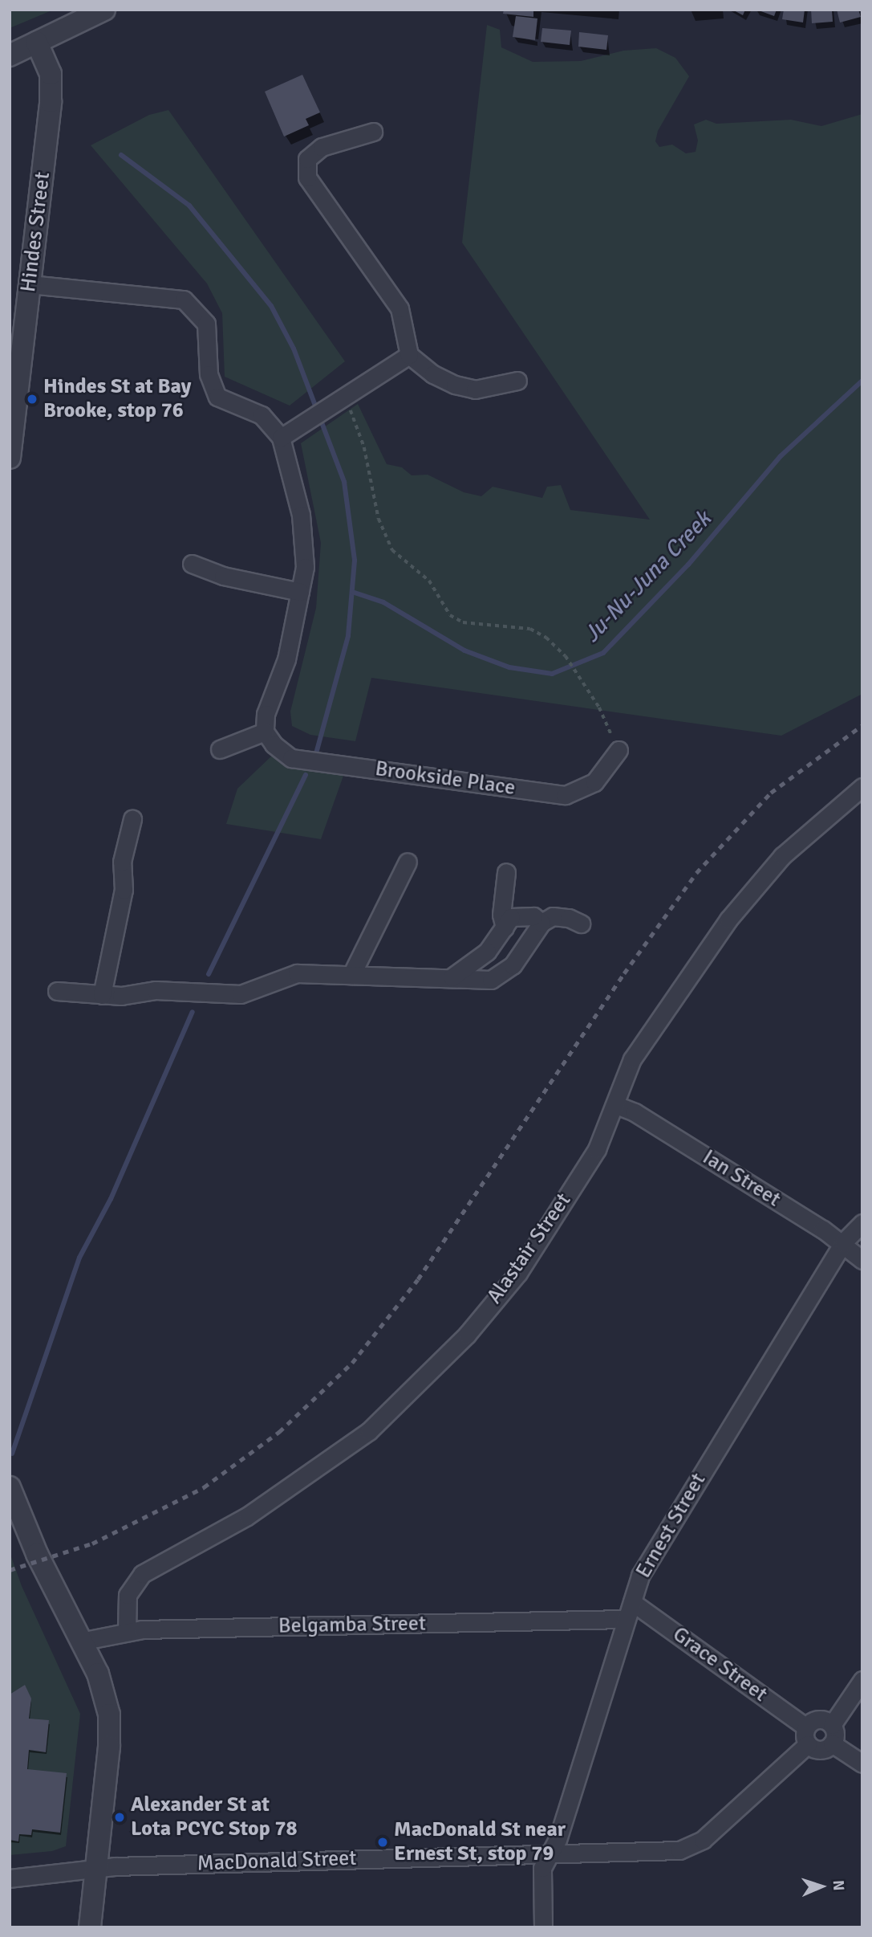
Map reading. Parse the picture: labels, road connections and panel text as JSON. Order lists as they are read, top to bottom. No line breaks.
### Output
{"streets":{"street":["Hindes Street","Brookside Place","Ian Street","Alastair Street","Ernest Street","Belgamba Street","Grace Street","MacDonald Street"]},"crossings":[["Ian Street","Alastair Street"],["Ian Street","Ernest Street"],["Alastair Street","Belgamba Street"],["Ernest Street","Belgamba Street"],["Ernest Street","Grace Street"],["Ernest Street","MacDonald Street"],["Grace Street","MacDonald Street"]],"water":["Ju-Nu-Juna Creek"],"places":["Hindes St at Bay Brooke, stop 76","Alexander St at Lota PCYC Stop 78","MacDonald St near Ernest St, stop 79"],"north":"right"}
